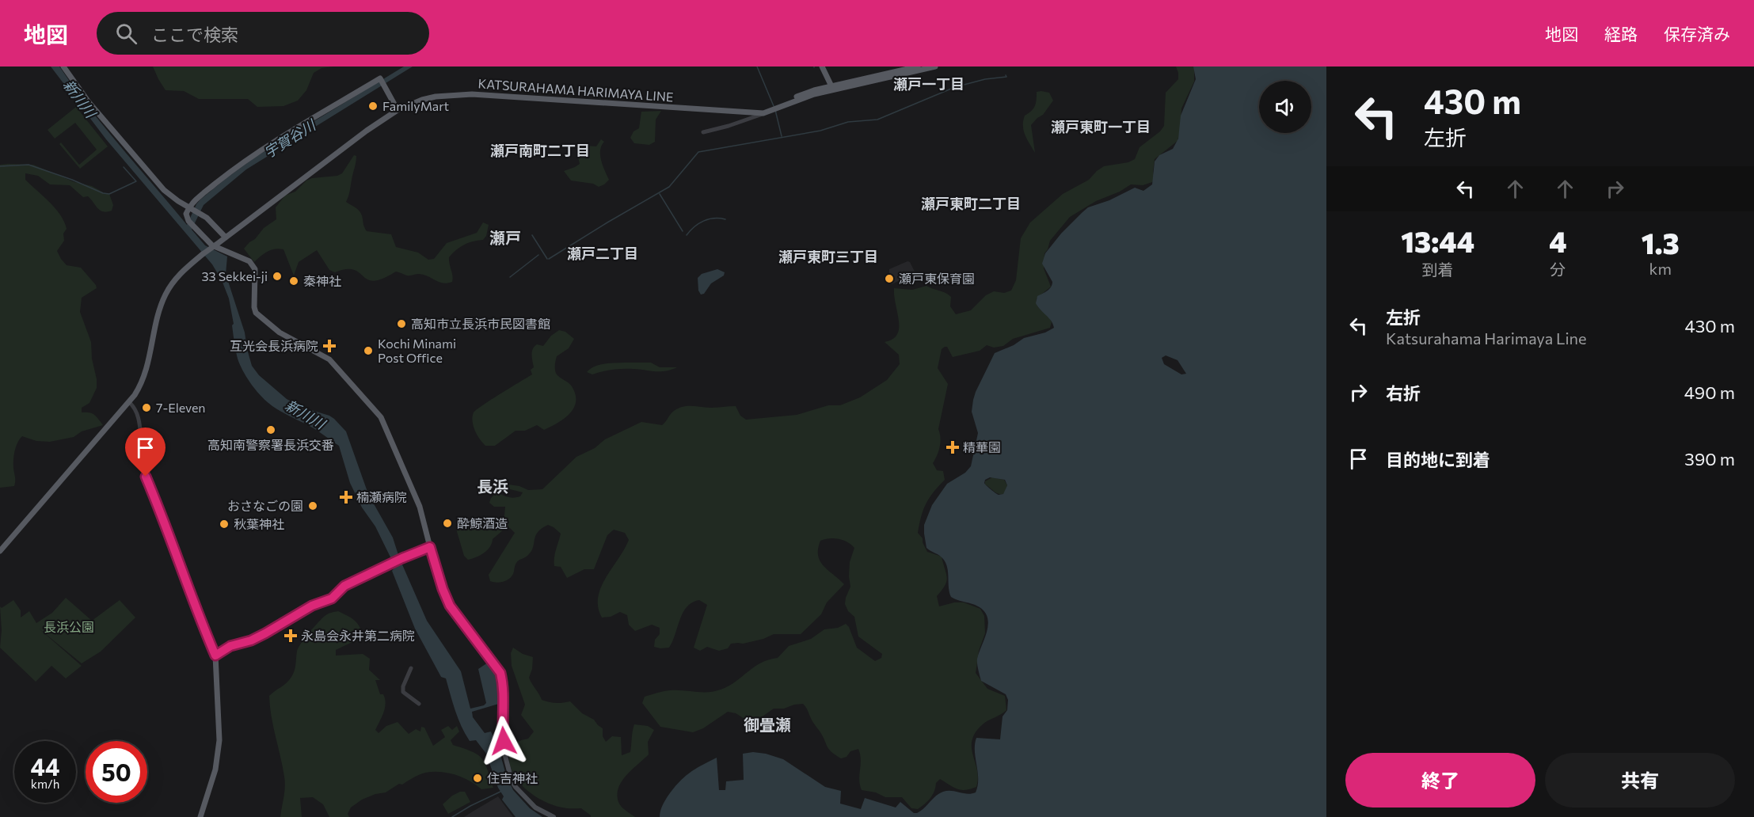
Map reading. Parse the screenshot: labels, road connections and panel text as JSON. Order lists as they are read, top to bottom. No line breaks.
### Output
{"streets":{"main road":["KATSURAHAMA HARIMAYA LINE"]},"districts":["瀬戸一丁目","瀬戸東町一丁目","瀬戸南町二丁目","瀬戸東町二丁目","瀬戸","瀬戸二丁目","瀬戸東町三丁目","長浜","御畳瀬"],"water":["新川川","宇賀谷川"],"parks":["長浜公園"],"places":{"other":["FamilyMart","33 Sekkei-ji","瀬戸東保育園","秦神社","高知市立長浜市民図書館","Kochi Minami Post Office","7-Eleven","高知南警察署長浜交番","おさなごの園","酔鯨酒造","秋葉神社","住吉神社"],"health":["互光会長浜病院","精華園","楠瀬病院","永島会永井第二病院"]},"page":{"header":"地図","search":"ここで検索","nav":["地図","経路","保存済み"],"turn":["430 m","左折"],"eta":["13:44","到着","4","分","1.3","km"],"list":[{"name":"左折","note":"Katsurahama Harimaya Line","value":"430 m"},{"name":"右折","value":"490 m"},{"name":"目的地に到着","value":"390 m"}],"speed":"44 km/h","limit":"50","buttons":["終了","共有"]}}
